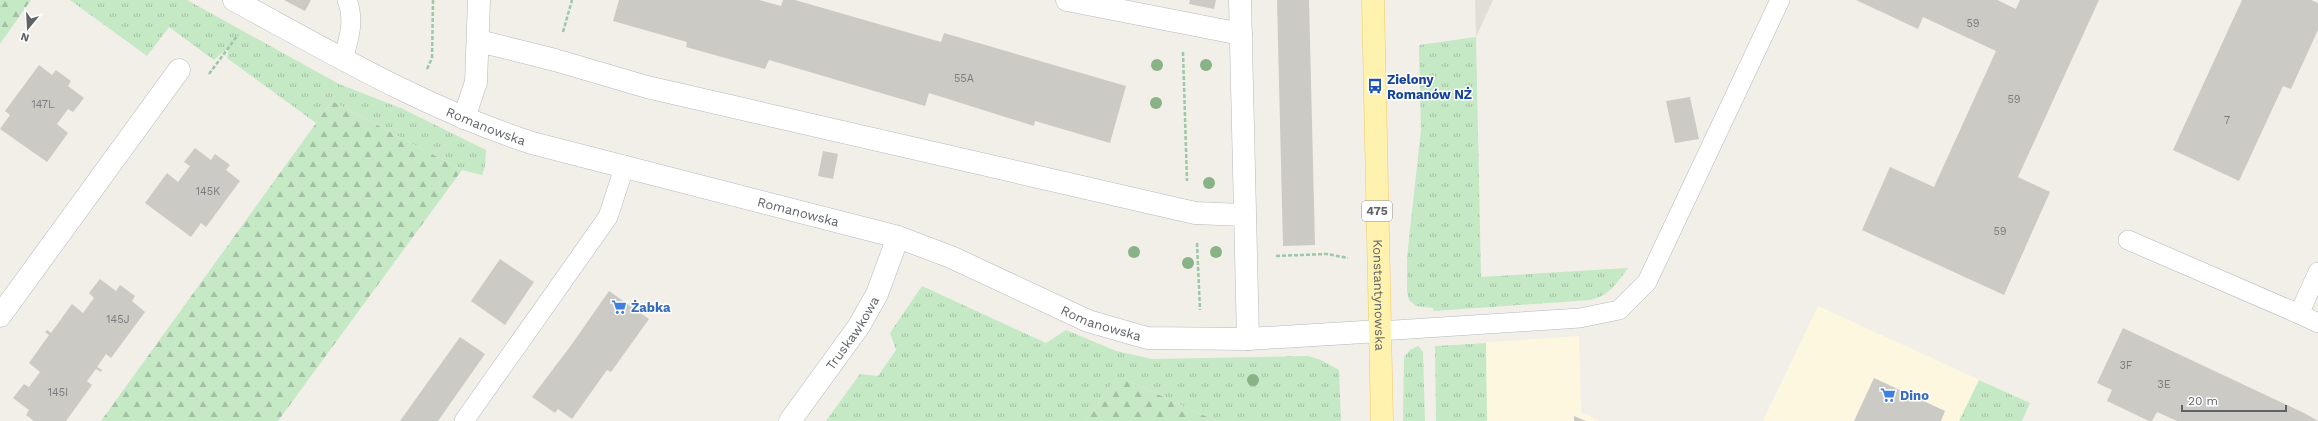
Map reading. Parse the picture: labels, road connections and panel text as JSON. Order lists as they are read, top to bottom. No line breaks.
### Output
{"streets":{"main road":["475","Konstantynowska"],"street":["Romanowska","Truskawkowa"]},"crossings":[["Romanowska","Konstantynowska"],["Romanowska","Truskawkowa"]],"places":{"bus stop":["Zielony Romanów NŻ"],"supermarket":["Żabka","Dino"]},"house_numbers":["59","55A","59","147L","7","145K","59","145J","3F","3E","145I"],"scale_bar":"20 m","north":"bottom"}
